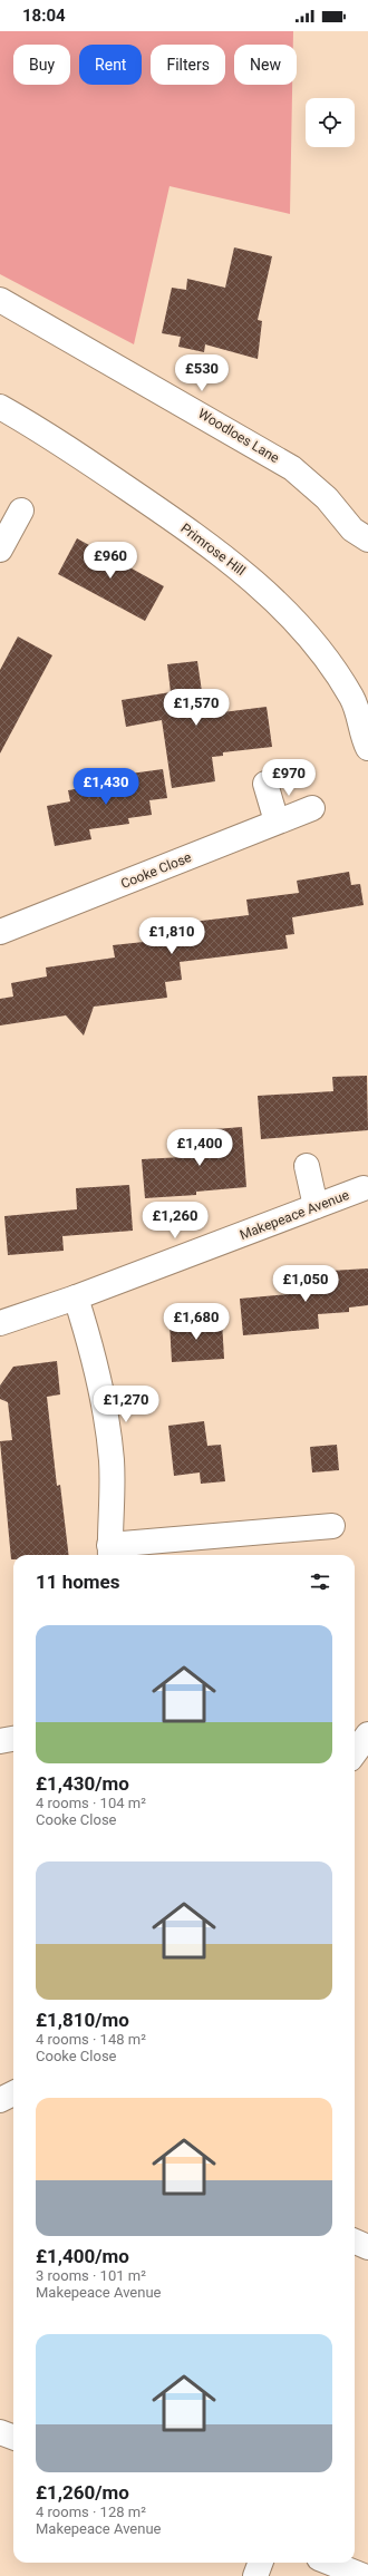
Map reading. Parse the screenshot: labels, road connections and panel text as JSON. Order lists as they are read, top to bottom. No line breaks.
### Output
{"streets":{"street":["Woodloes Lane","Primrose Hill","Cooke Close","Makepeace Avenue"]},"page":{"status":"18:04","chip":["Buy","Rent","Filters","New"],"price":["£530","£960","£1,570","£970","£1,430","£1,810","£1,400","£1,260","£1,050","£1,680","£1,270"],"heading":"11 homes","list":[{"name":"£1,430/mo","note":"4 rooms · 104 m² · Cooke Close"},{"name":"£1,810/mo","note":"4 rooms · 148 m² · Cooke Close"},{"name":"£1,400/mo","note":"3 rooms · 101 m² · Makepeace Avenue"},{"name":"£1,260/mo","note":"4 rooms · 128 m² · Makepeace Avenue"}]}}
